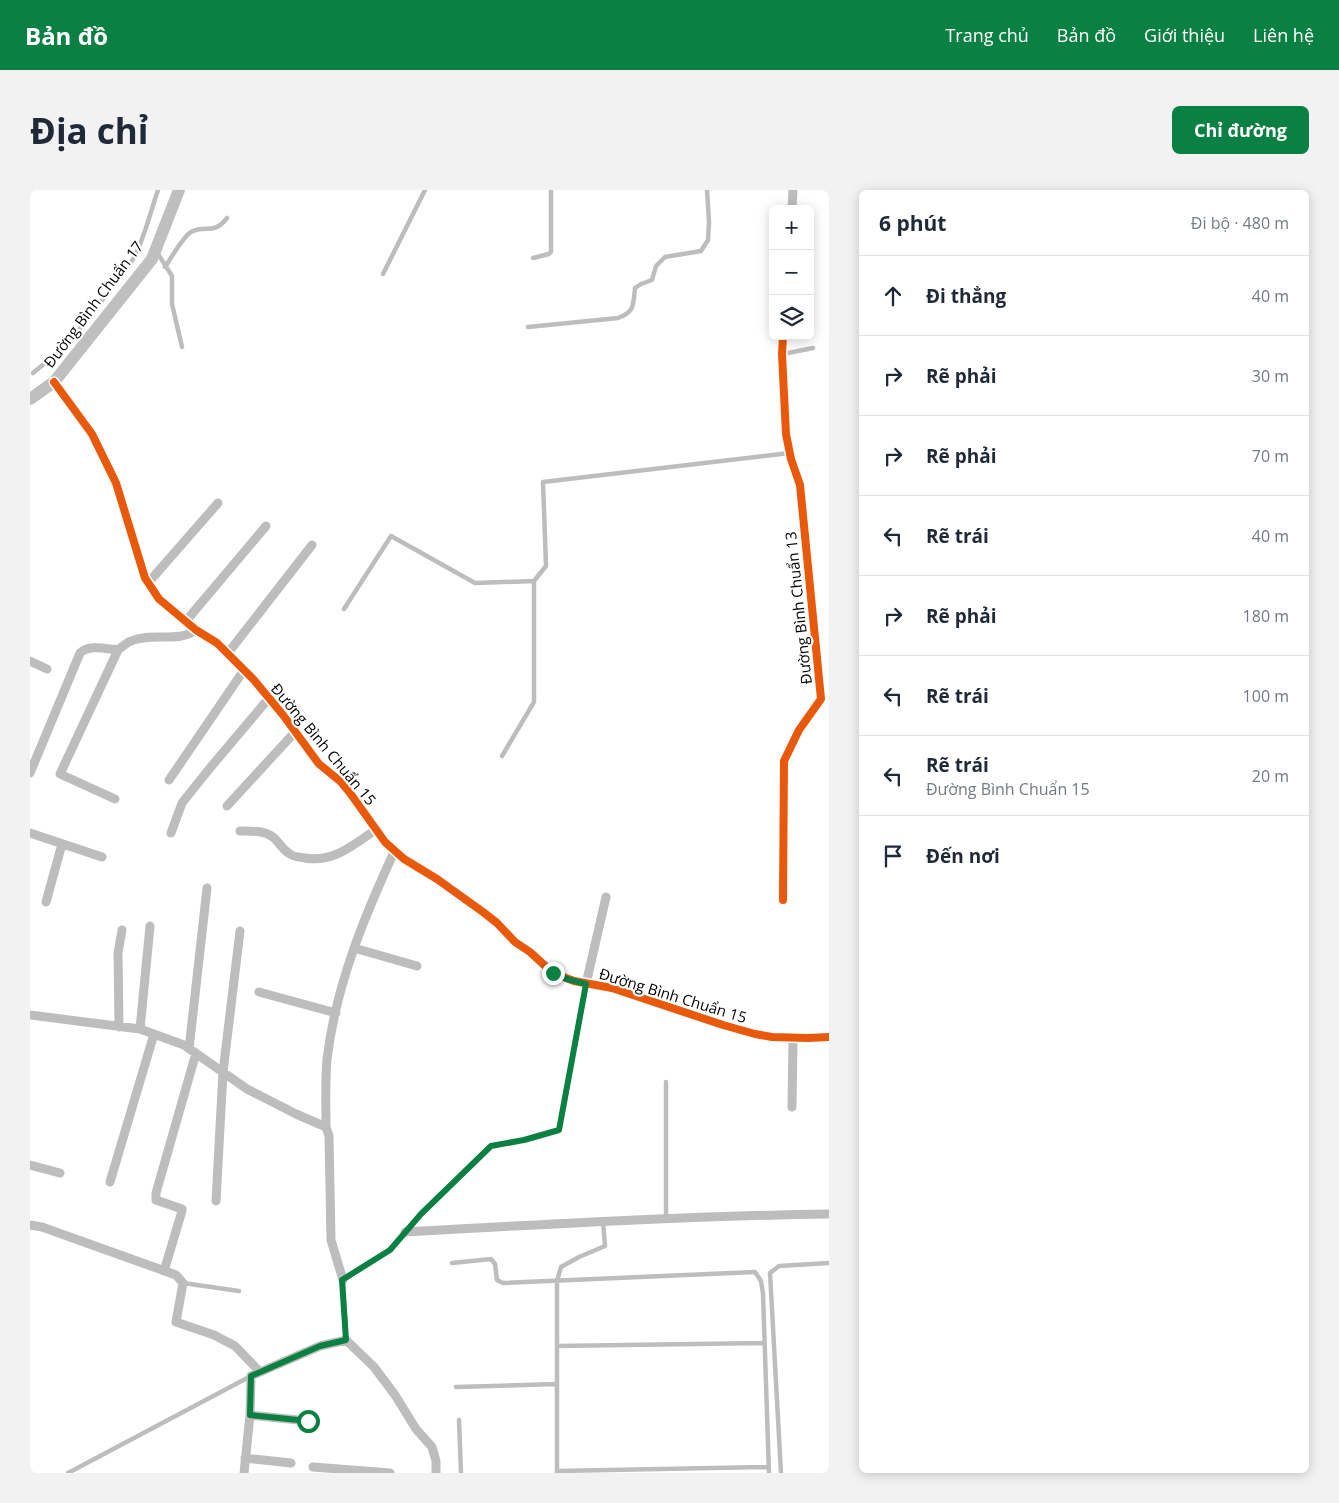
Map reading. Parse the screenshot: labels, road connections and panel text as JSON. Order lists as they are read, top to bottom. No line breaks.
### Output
{"streets":{"street":["Đường Bình Chuẩn 17","Đường Bình Chuẩn 13","Đường Bình Chuẩn 15"]},"crossings":[["Đường Bình Chuẩn 17","Đường Bình Chuẩn 15"]],"page":{"header":"Bản đồ","nav":["Trang chủ","Bản đồ","Giới thiệu","Liên hệ"],"buttons":"Chỉ đường","title":"Địa chỉ","heading":["6 phút","Đi bộ · 480 m"],"map_buttons":["+","−"],"list":[["Đi thẳng","40 m"],["Rẽ phải","30 m"],["Rẽ phải","70 m"],["Rẽ trái","40 m"],["Rẽ phải","180 m"],["Rẽ trái","100 m"],["Rẽ trái","Đường Bình Chuẩn 15","20 m"],"Đến nơi"]}}
